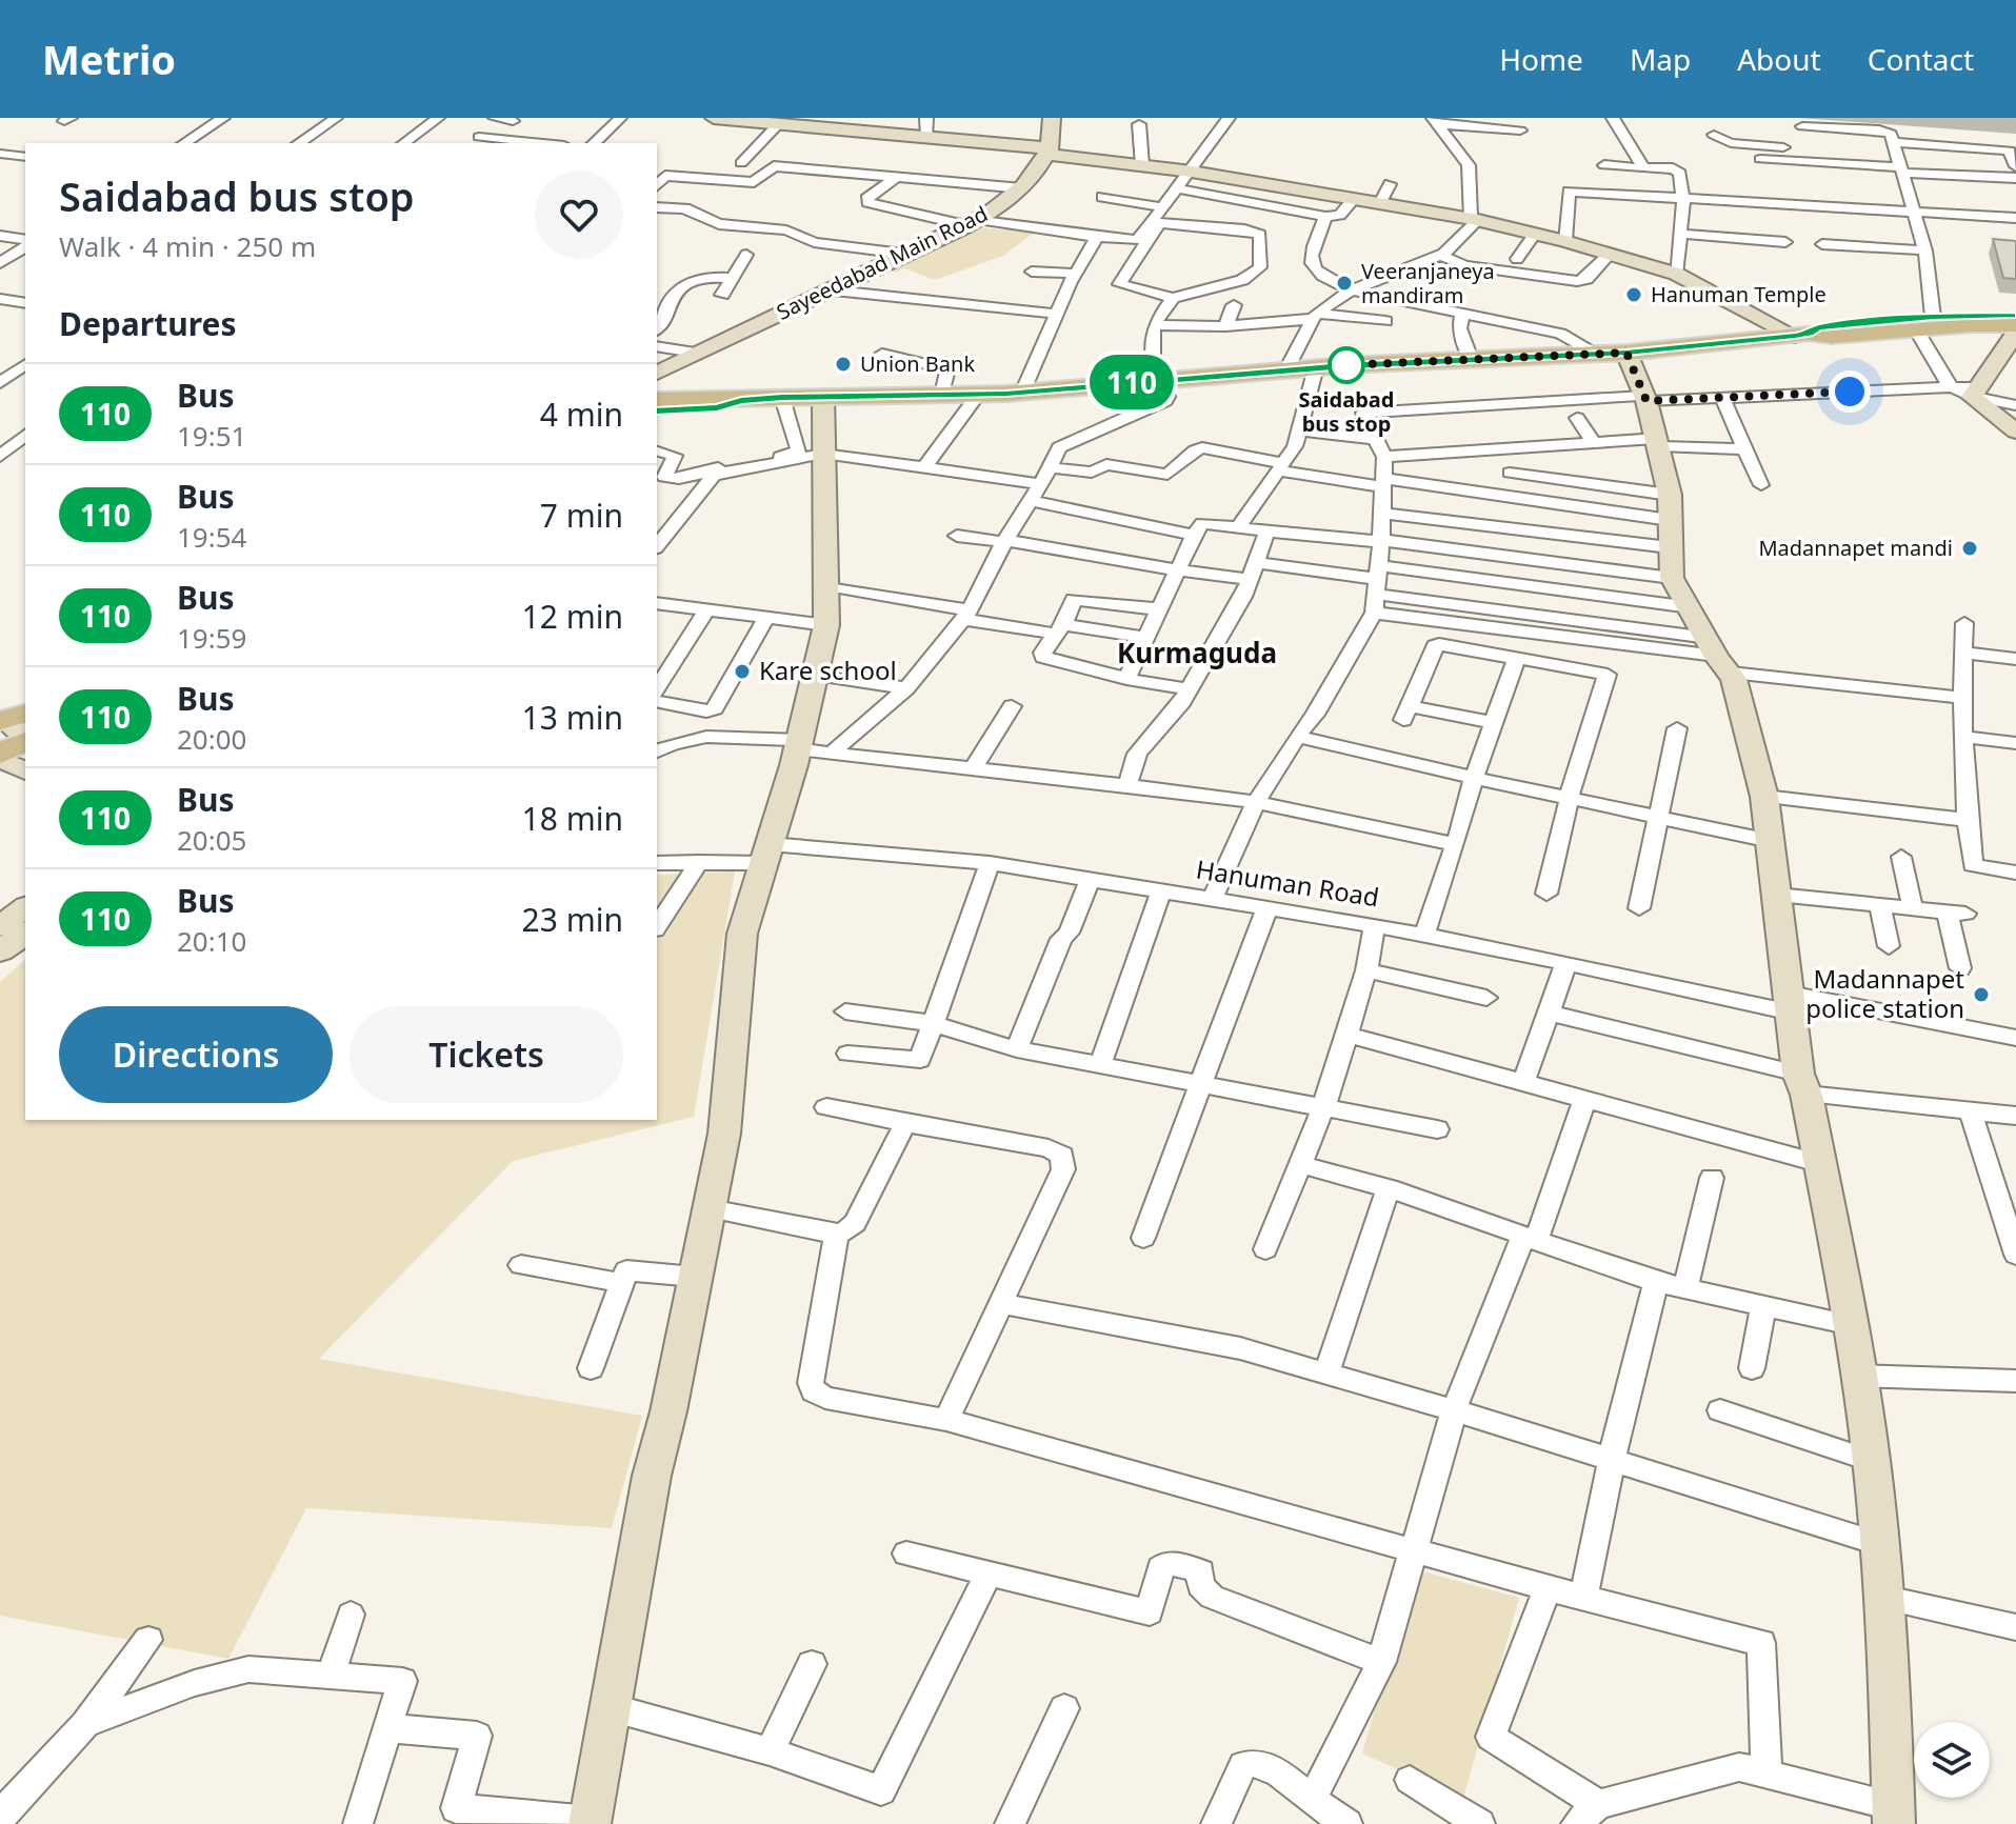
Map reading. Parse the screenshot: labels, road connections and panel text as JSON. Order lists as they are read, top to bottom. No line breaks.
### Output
{"streets":{"street":["Sayeedabad Main Road","Hanuman Road"]},"districts":["Kurmaguda"],"places":["Veeranjaneya mandiram","Hanuman Temple","Union Bank","Saidabad bus stop","Madannapet mandi","Kare school","Madannapet police station"],"lines":["bus line 110"],"page":{"header":"Metrio","nav":["Home","Map","About","Contact"],"on_map":"110","heading":[["Saidabad bus stop","Walk · 4 min · 250 m"],"Departures"],"list":[{"mark":"110","name":"Bus","note":"19:51","value":"4 min"},{"mark":"110","name":"Bus","note":"19:54","value":"7 min"},{"mark":"110","name":"Bus","note":"19:59","value":"12 min"},{"mark":"110","name":"Bus","note":"20:00","value":"13 min"},{"mark":"110","name":"Bus","note":"20:05","value":"18 min"},{"mark":"110","name":"Bus","note":"20:10","value":"23 min"}],"buttons":["Directions","Tickets"]}}
